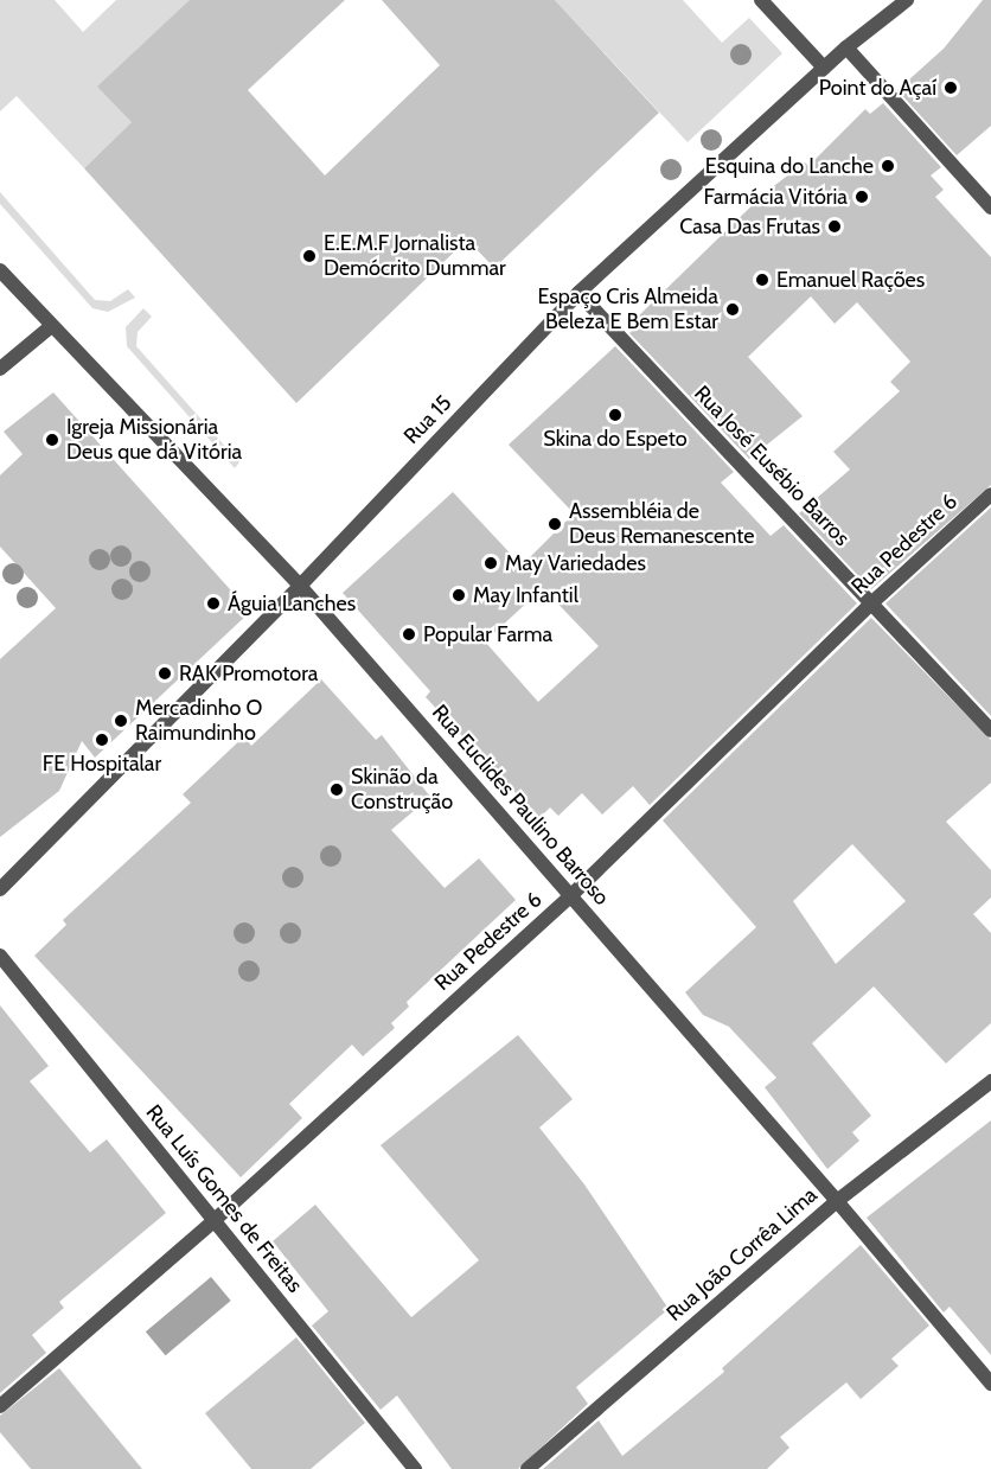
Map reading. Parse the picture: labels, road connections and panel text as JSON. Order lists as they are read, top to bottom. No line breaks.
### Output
{"streets":{"street":["Rua 15","Rua José Eusébio Barros","Rua Pedestre 6","Rua Euclides Paulino Barroso","Rua Luís Gomes de Freitas","Rua João Corrêa Lima"]},"crossings":[["Rua 15","Rua José Eusébio Barros"],["Rua 15","Rua Euclides Paulino Barroso"],["Rua José Eusébio Barros","Rua Pedestre 6"],["Rua Pedestre 6","Rua Euclides Paulino Barroso"],["Rua Pedestre 6","Rua Luís Gomes de Freitas"],["Rua Euclides Paulino Barroso","Rua João Corrêa Lima"]],"places":["Point do Açaí","Esquina do Lanche","Farmácia Vitória","Casa Das Frutas","E.E.M.F Jornalista Demócrito Dummar","Emanuel Rações","Espaço Cris Almeida Beleza E Bem Estar","Skina do Espeto","Igreja Missionária Deus que dá Vitória","Assembléia de Deus Remanescente","May Variedades","May Infantil","Águia Lanches","Popular Farma","RAK Promotora","Mercadinho O Raimundinho","FE Hospitalar","Skinão da Construção"]}
